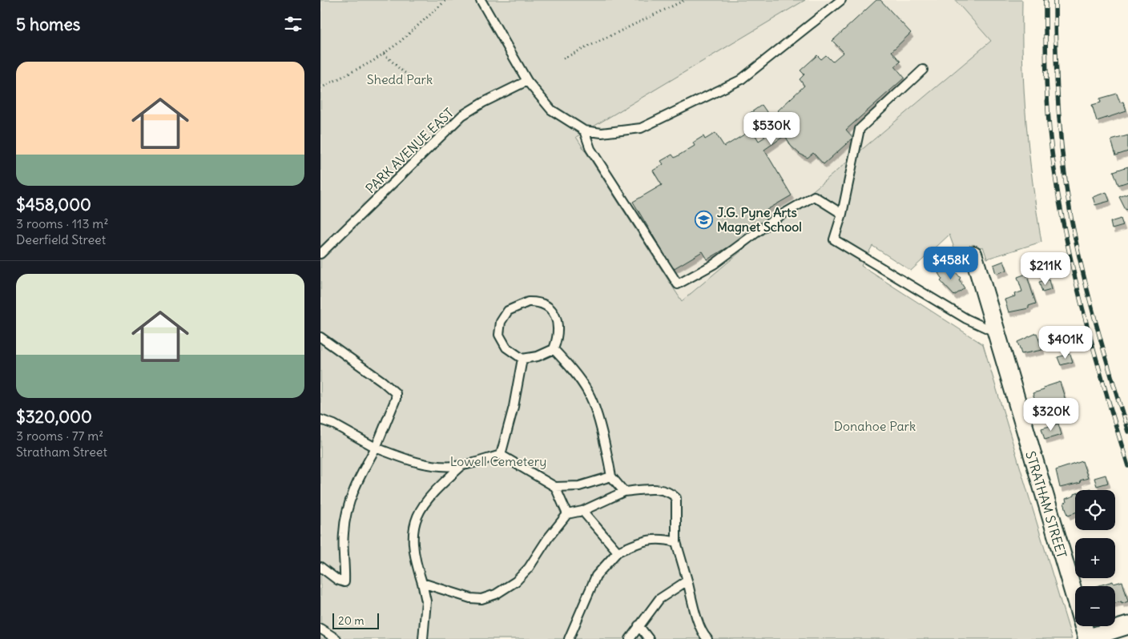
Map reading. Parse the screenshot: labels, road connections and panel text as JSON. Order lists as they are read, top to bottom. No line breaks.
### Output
{"streets":{"street":["STRATHAM STREET"],"lane":["PARK AVENUE EAST"]},"parks":["Shedd Park","Donahoe Park","Lowell Cemetery"],"places":{"school or university":["J.G. Pyne Arts Magnet School"]},"scale_bar":"20 m","page":{"heading":"5 homes","list":[{"name":"$458,000","note":"3 rooms · 113 m² · Deerfield Street"},{"name":"$320,000","note":"3 rooms · 77 m² · Stratham Street"}],"price":["$530K","$458K","$211K","$401K","$320K"],"map_buttons":["+","−"],"scale":"20 m"}}
